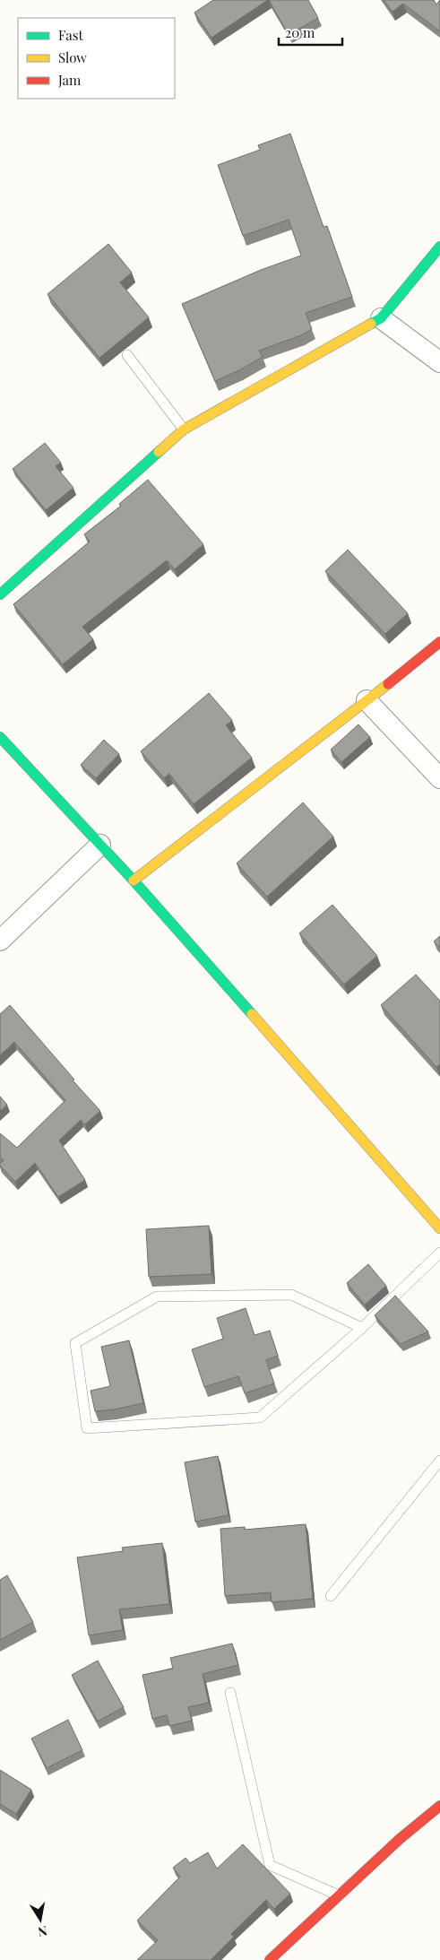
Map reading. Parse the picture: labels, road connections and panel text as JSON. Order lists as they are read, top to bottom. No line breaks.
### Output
{"legend":["Fast","Slow","Jam"],"scale_bar":"20 m","north":"bottom"}
